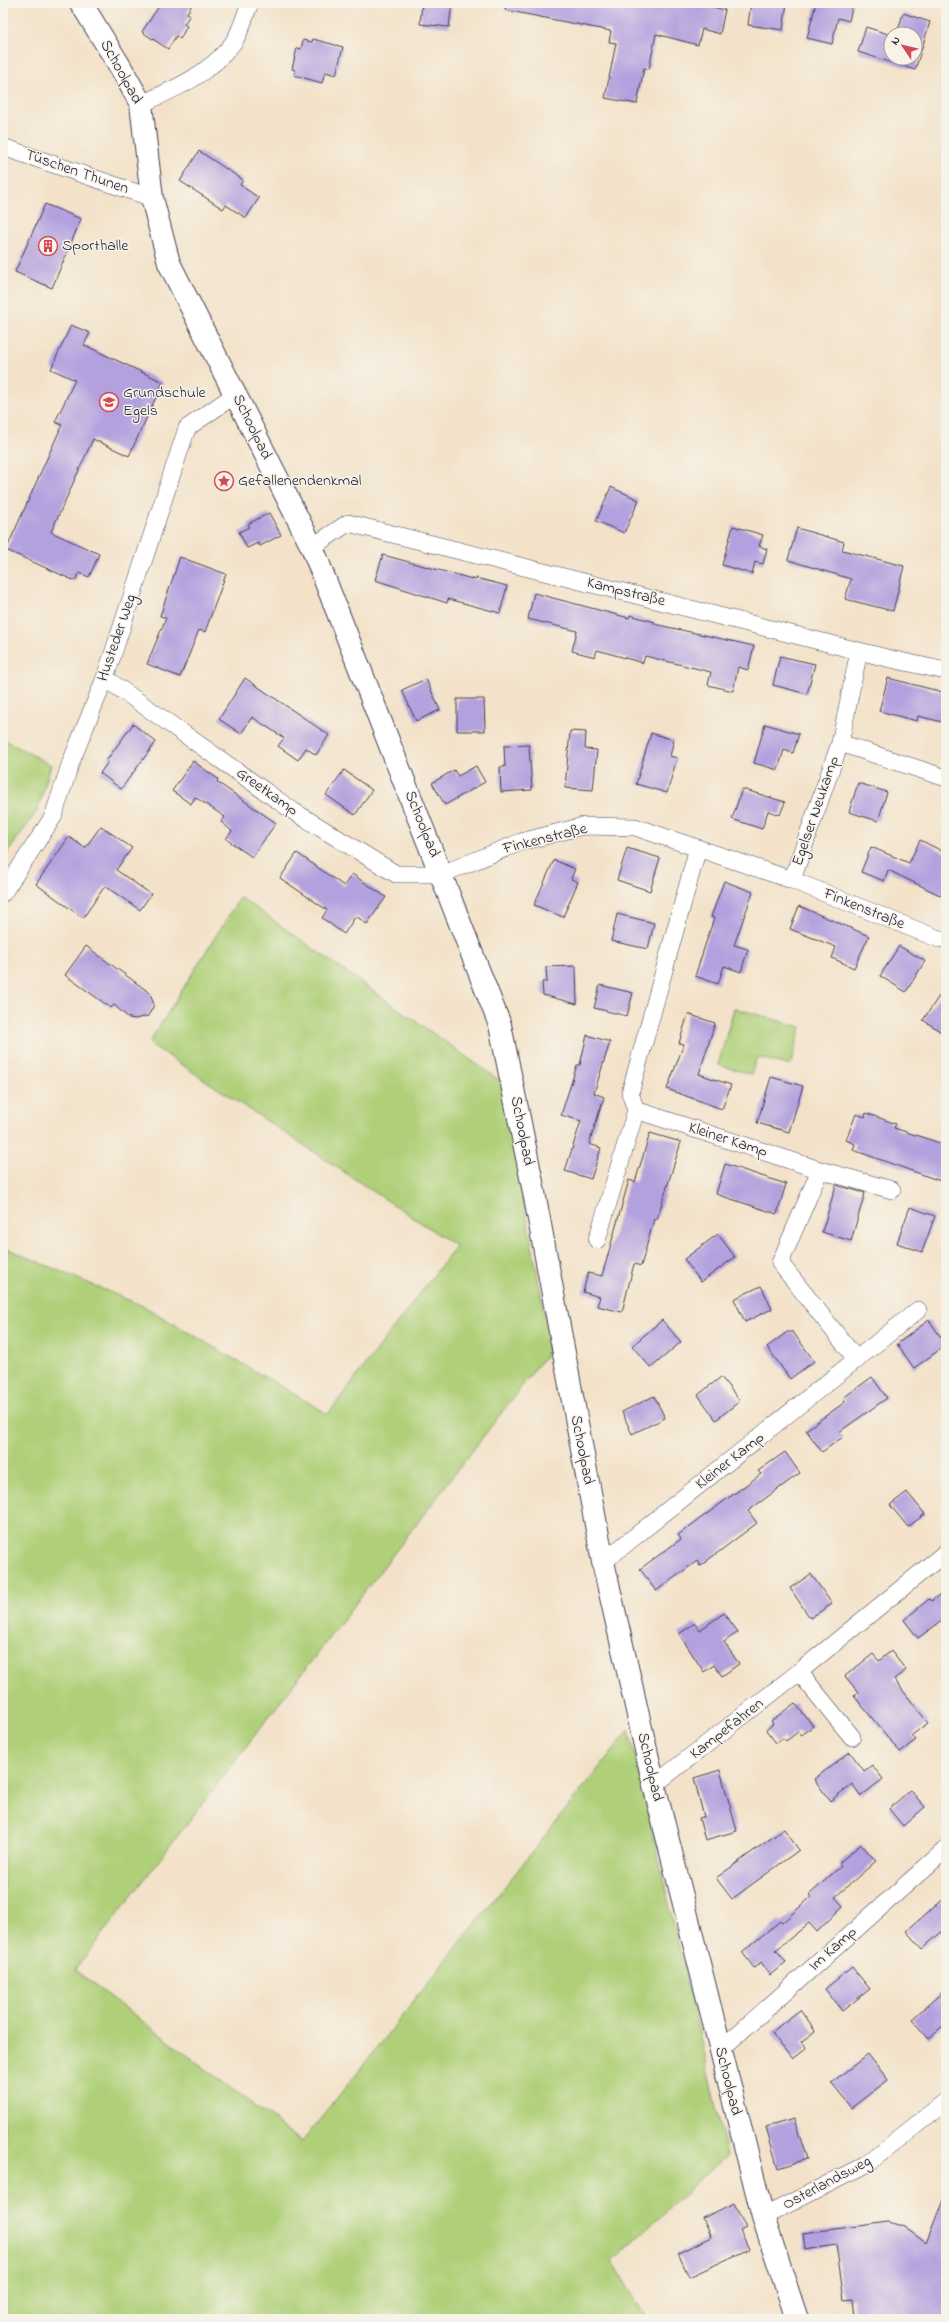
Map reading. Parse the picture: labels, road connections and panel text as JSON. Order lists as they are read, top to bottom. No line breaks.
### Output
{"streets":{"street":["Schoolpad","Tüschen Thunen","Kampstraße","Husteder Weg","Greetkamp","Egelser Neukamp","Finkenstraße","Kleiner Kamp","Kampefahren","Im Kamp","Osterlandsweg"]},"crossings":[["Schoolpad","Tüschen Thunen"],["Schoolpad","Kampstraße"],["Schoolpad","Husteder Weg"],["Schoolpad","Greetkamp"],["Schoolpad","Finkenstraße"],["Schoolpad","Kleiner Kamp"],["Schoolpad","Kampefahren"],["Schoolpad","Im Kamp"],["Schoolpad","Osterlandsweg"],["Kampstraße","Egelser Neukamp"],["Husteder Weg","Greetkamp"],["Greetkamp","Finkenstraße"],["Egelser Neukamp","Finkenstraße"]],"places":{"building":["Sporthalle"],"school or university":["Grundschule Egels"],"place":["Gefallenendenkmal"]},"north":"top left"}
